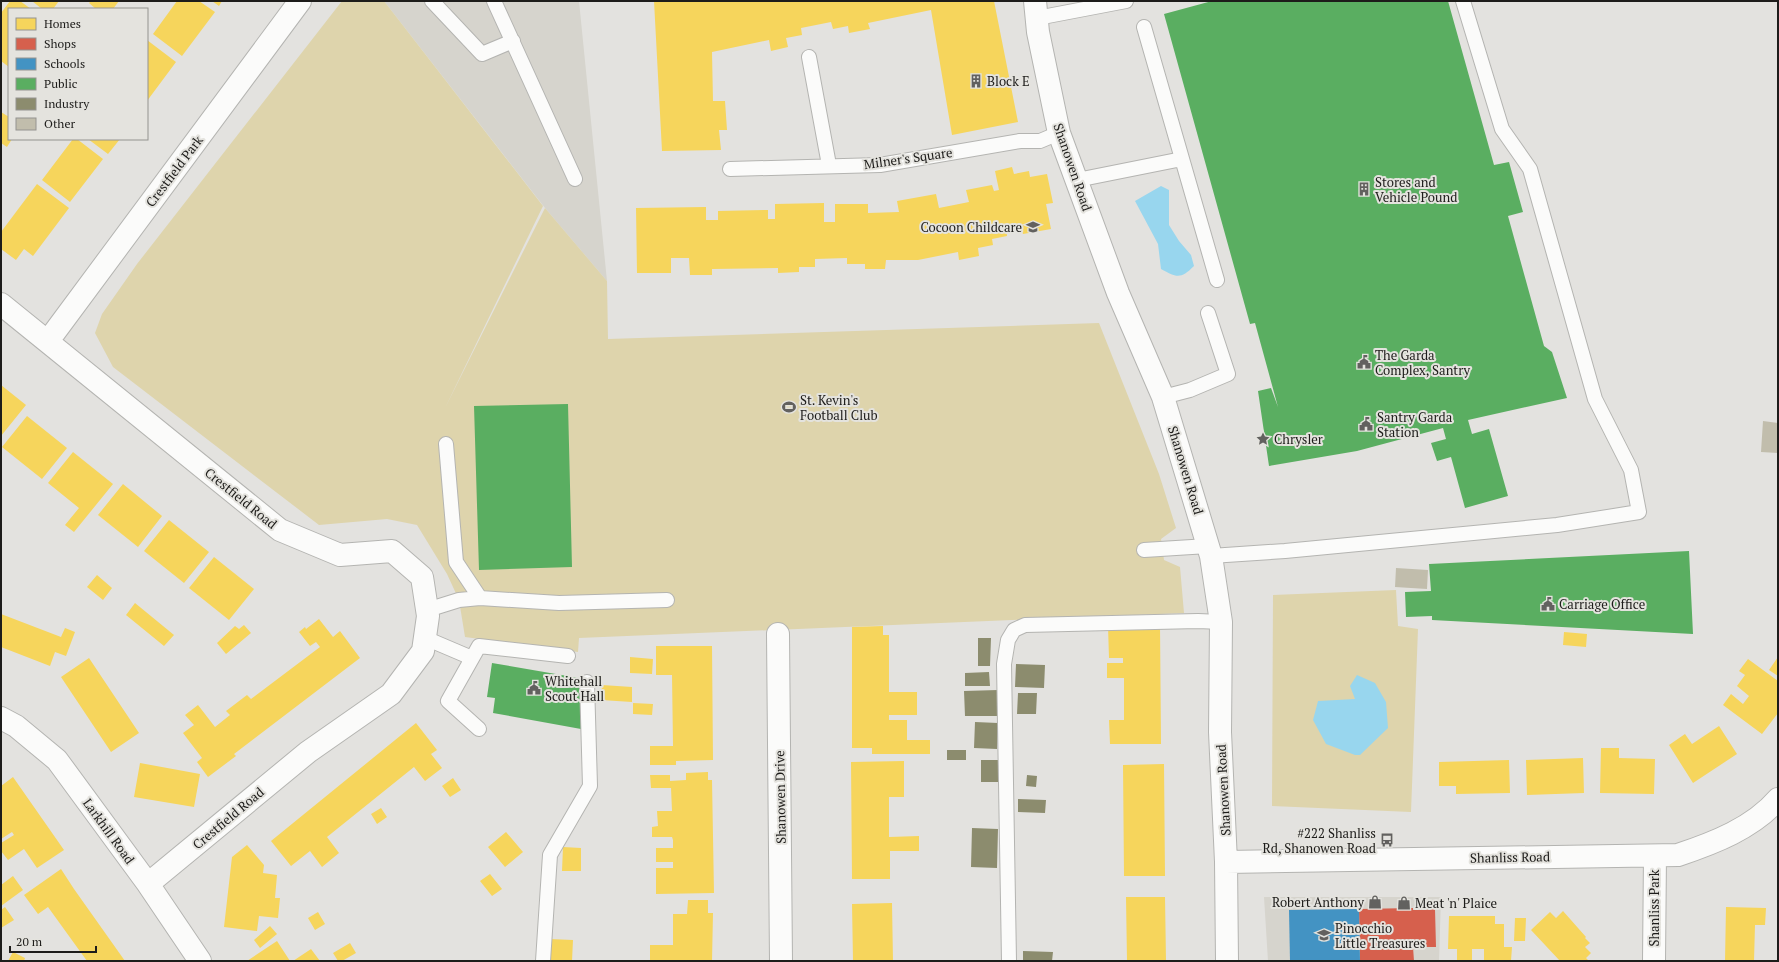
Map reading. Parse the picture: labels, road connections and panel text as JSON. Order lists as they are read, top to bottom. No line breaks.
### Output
{"streets":{"street":["Shanowen Road","Crestfield Park","Crestfield Road","Shanowen Drive","Larkhill Road","Shanliss Road","Shanliss Park"],"lane":["Milner's Square"]},"crossings":[["Milner's Square","Shanowen Road"],["Shanowen Road","Shanliss Road"],["Crestfield Park","Crestfield Road"],["Crestfield Road","Larkhill Road"],["Shanliss Road","Shanliss Park"]],"places":{"building":["Block E","Stores and Vehicle Pound"],"school or university":["Cocoon Childcare","Pinocchio Little Treasures"],"public building":["The Garda Complex, Santry","Santry Garda Station","Carriage Office","Whitehall Scout Hall"],"sports":["St. Kevin's Football Club"],"place":["Chrysler"],"bus stop":["#222 Shanliss Rd, Shanowen Road"],"shop":["Robert Anthony","Meat 'n' Plaice"]},"legend":["Homes","Shops","Schools","Public","Industry","Other"],"scale_bar":"20 m"}
